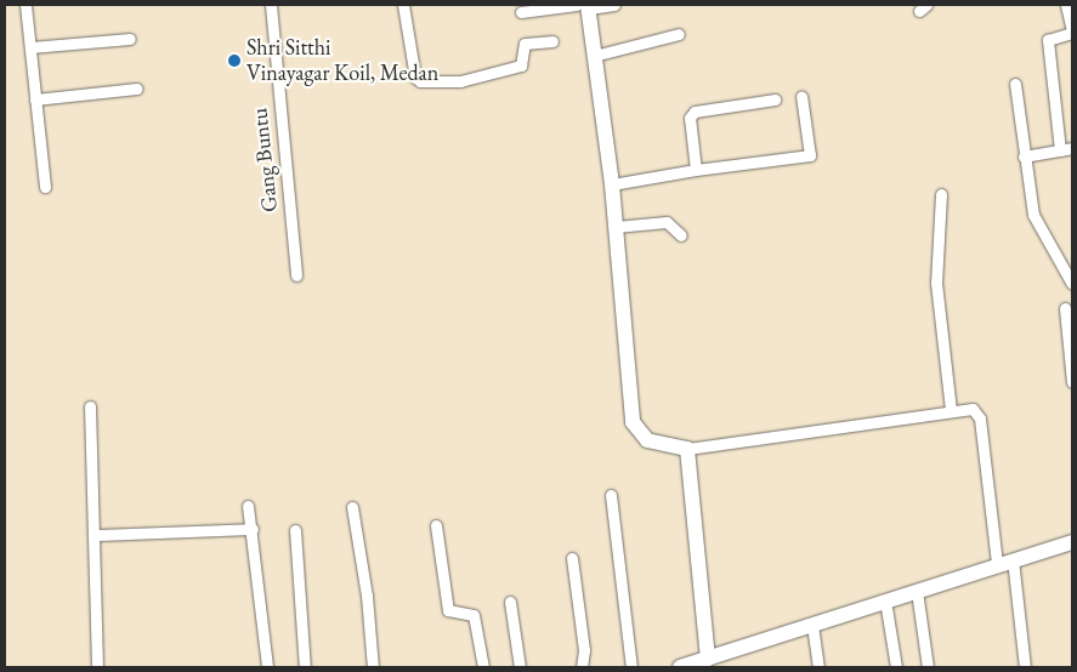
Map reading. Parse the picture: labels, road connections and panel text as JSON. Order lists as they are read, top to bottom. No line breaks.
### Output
{"streets":{"street":["Gang Buntu"]},"places":["Shri Sitthi Vinayagar Koil, Medan"]}
